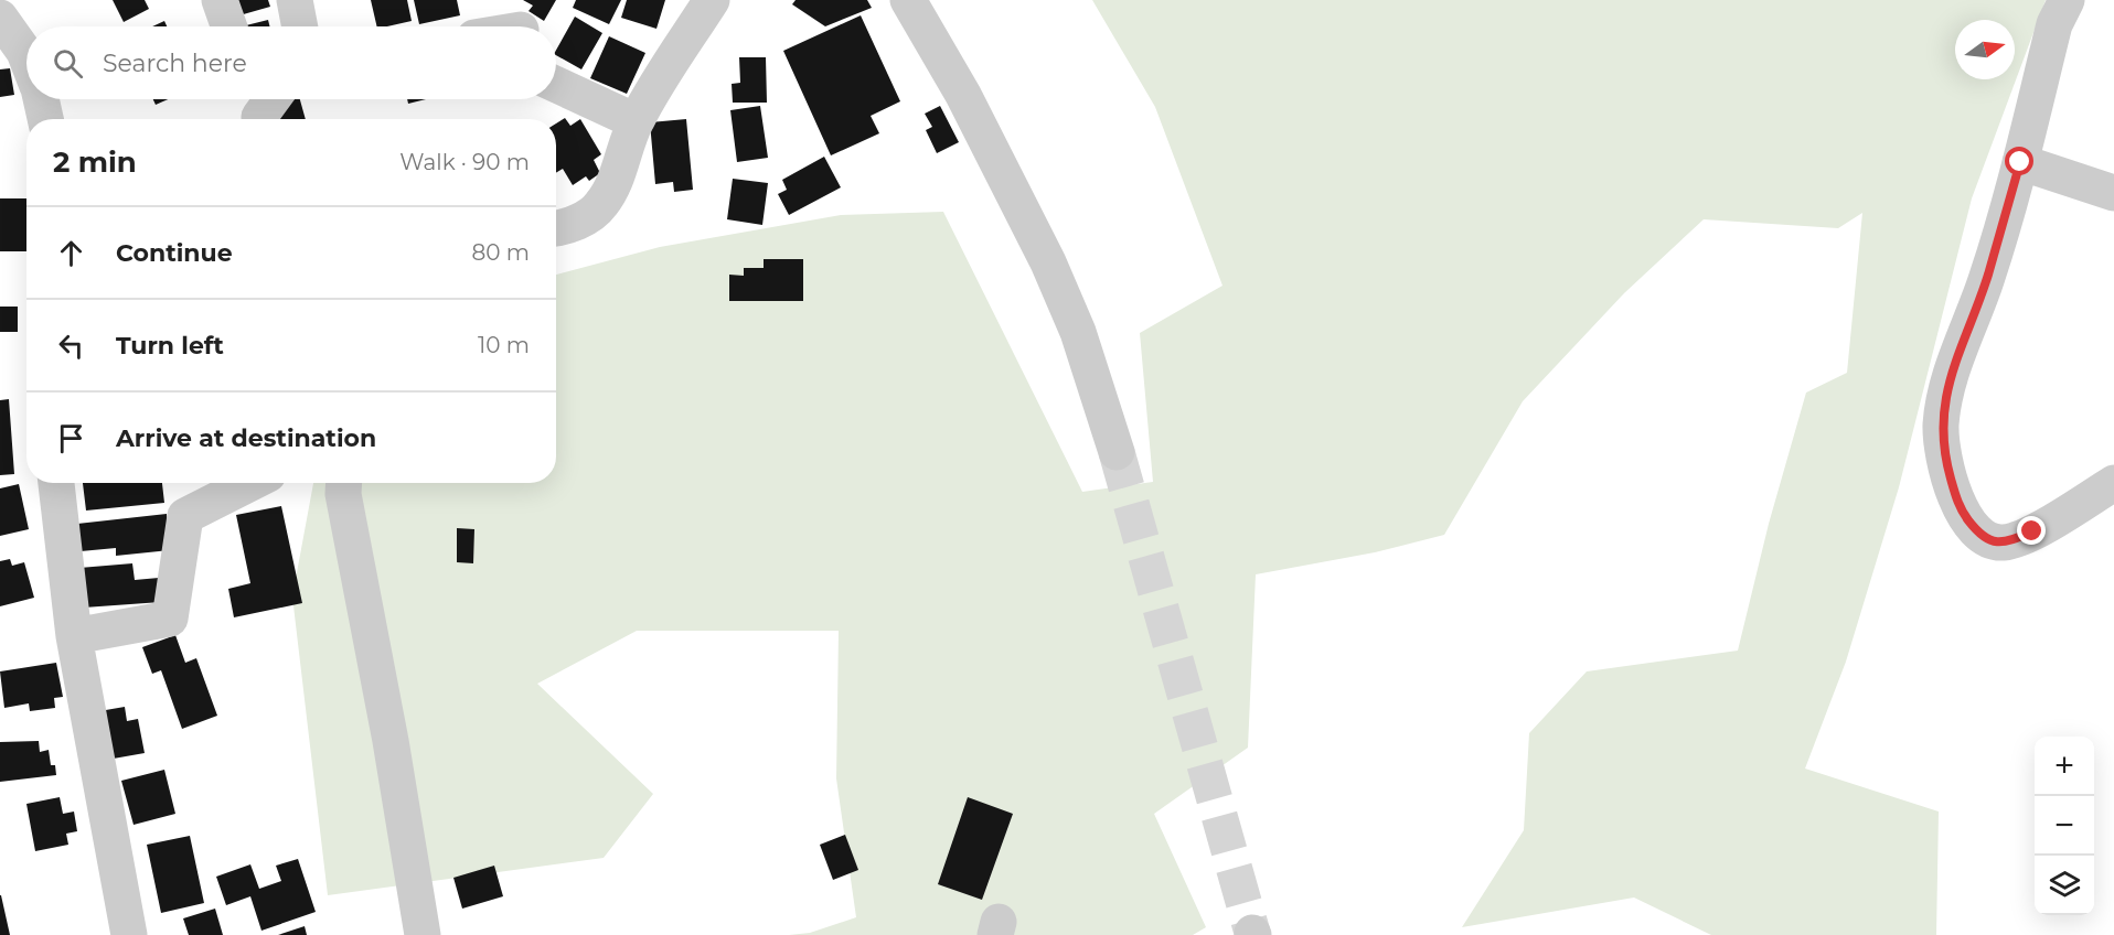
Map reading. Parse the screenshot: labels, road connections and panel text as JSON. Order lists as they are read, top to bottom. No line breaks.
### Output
{"north":"right","page":{"search":"Search here","heading":["2 min","Walk · 90 m"],"list":[["Continue","80 m"],["Turn left","10 m"],"Arrive at destination"],"map_buttons":["+","−"]}}
